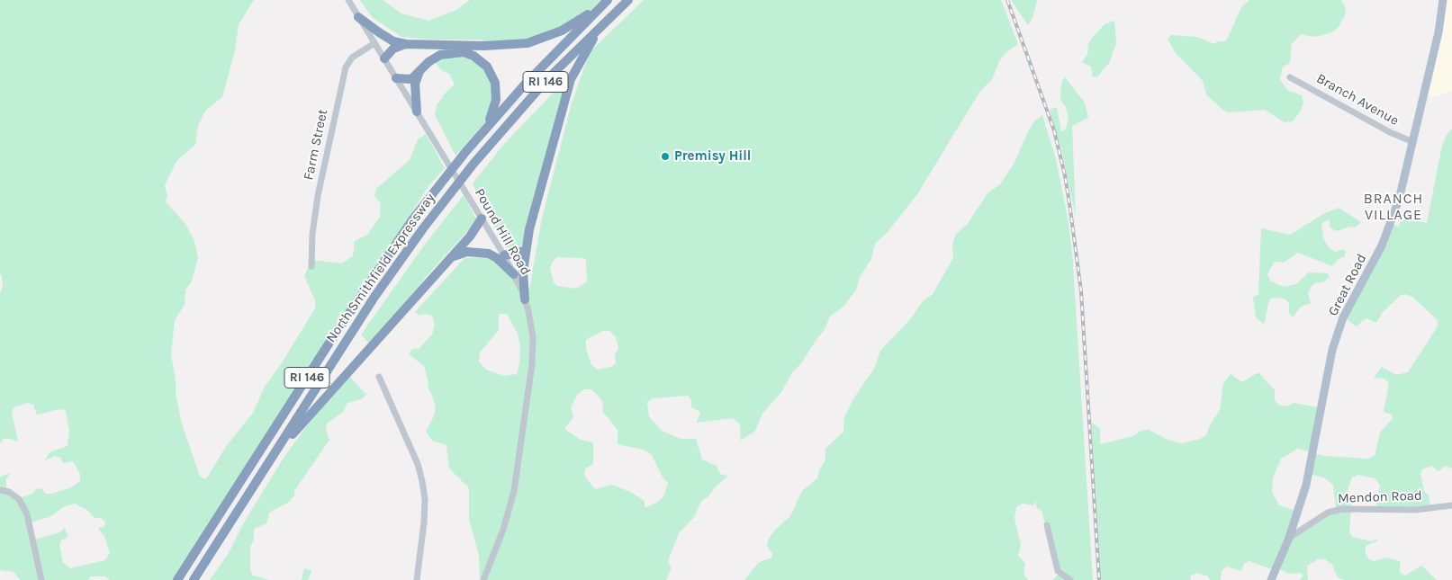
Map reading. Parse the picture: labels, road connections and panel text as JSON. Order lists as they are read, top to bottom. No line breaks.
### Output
{"streets":{"highway":["RI 146","North Smithfield Expressway"],"main road":["Great Road"],"street":["Branch Avenue","Farm Street","Pound Hill Road","Mendon Road"]},"crossings":[["Branch Avenue","Great Road"],["Farm Street","Pound Hill Road"],["Great Road","Mendon Road"]],"districts":["BRANCH VILLAGE"],"places":["Premisy Hill"]}
